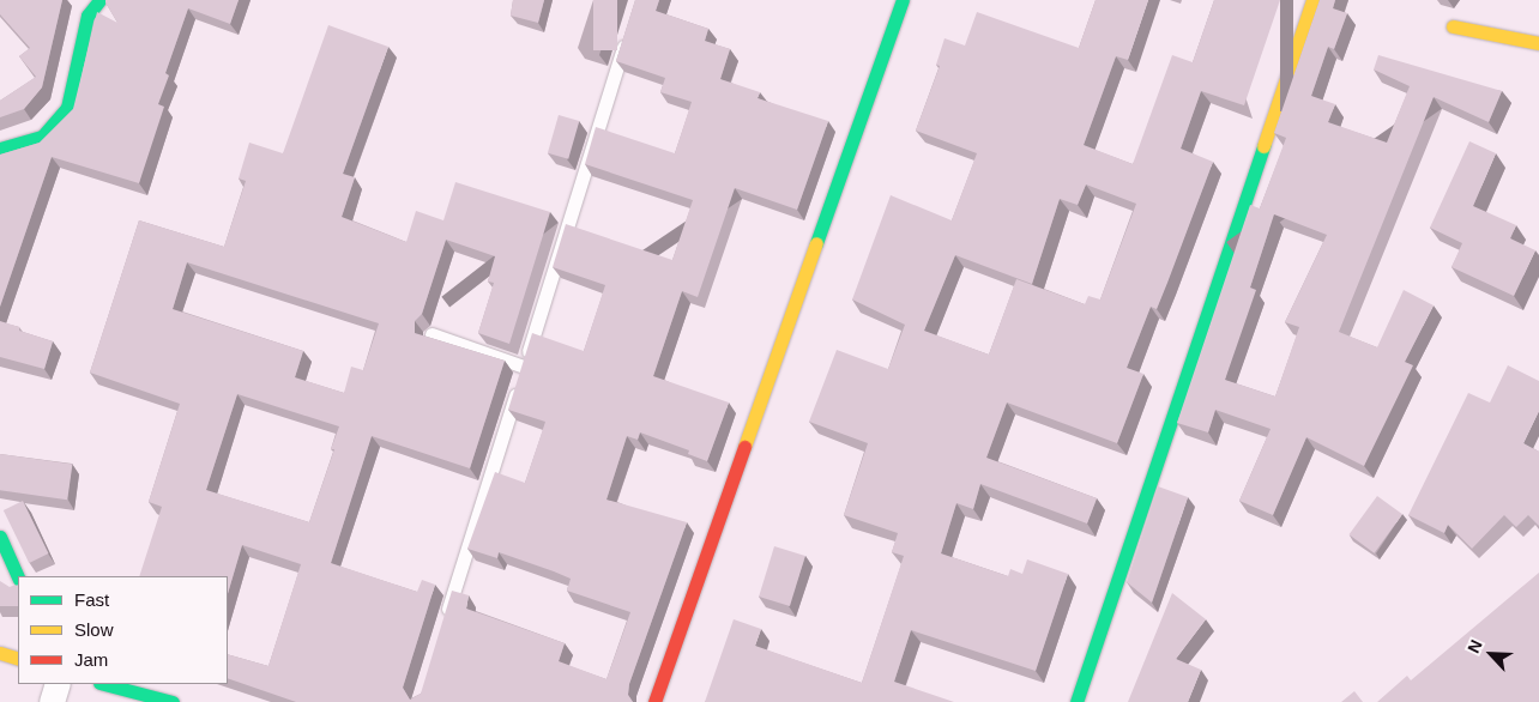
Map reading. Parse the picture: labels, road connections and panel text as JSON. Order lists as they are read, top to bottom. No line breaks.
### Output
{"legend":["Fast","Slow","Jam"],"north":"top left"}
